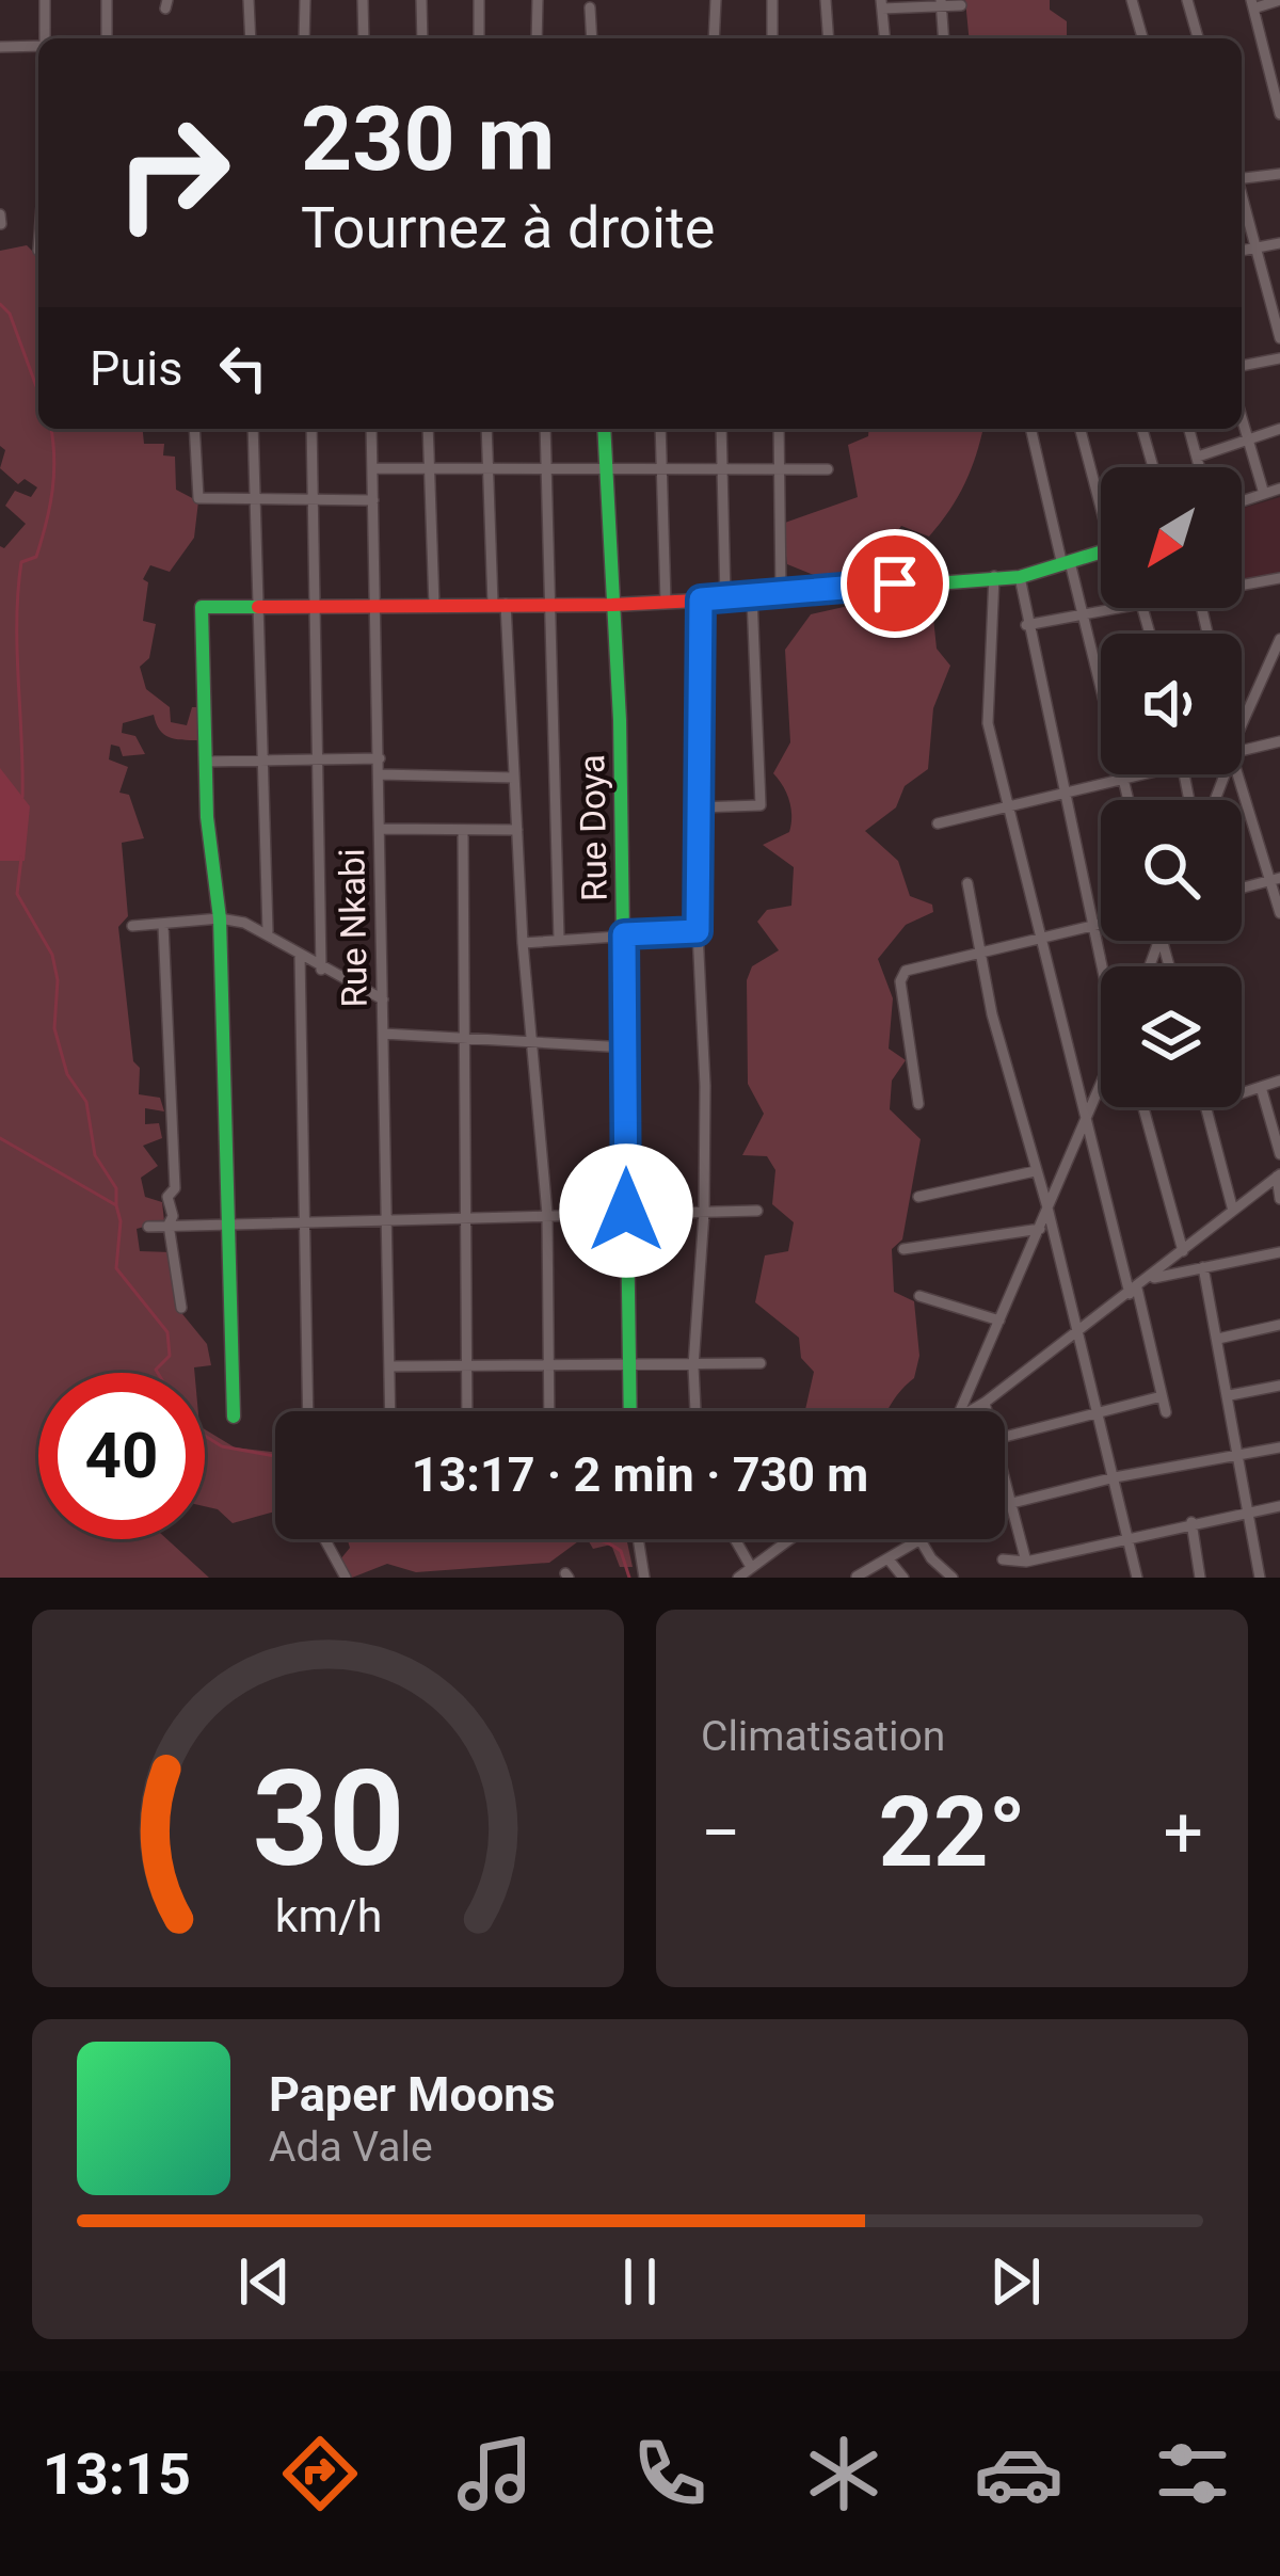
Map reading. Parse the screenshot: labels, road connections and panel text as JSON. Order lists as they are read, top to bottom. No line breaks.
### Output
{"streets":{"street":["Rue Doya","Rue Nkabi"]},"north":"bottom left","page":{"turn":["230 m","Tournez à droite"],"then":"Puis","limit":"40","trip":"13:17 · 2 min · 730 m","tile":"Climatisation","heat":["−","22°","+"],"song":["Paper Moons","Ada Vale"],"tabs":"13:15","gauge":["30","km/h"]}}
